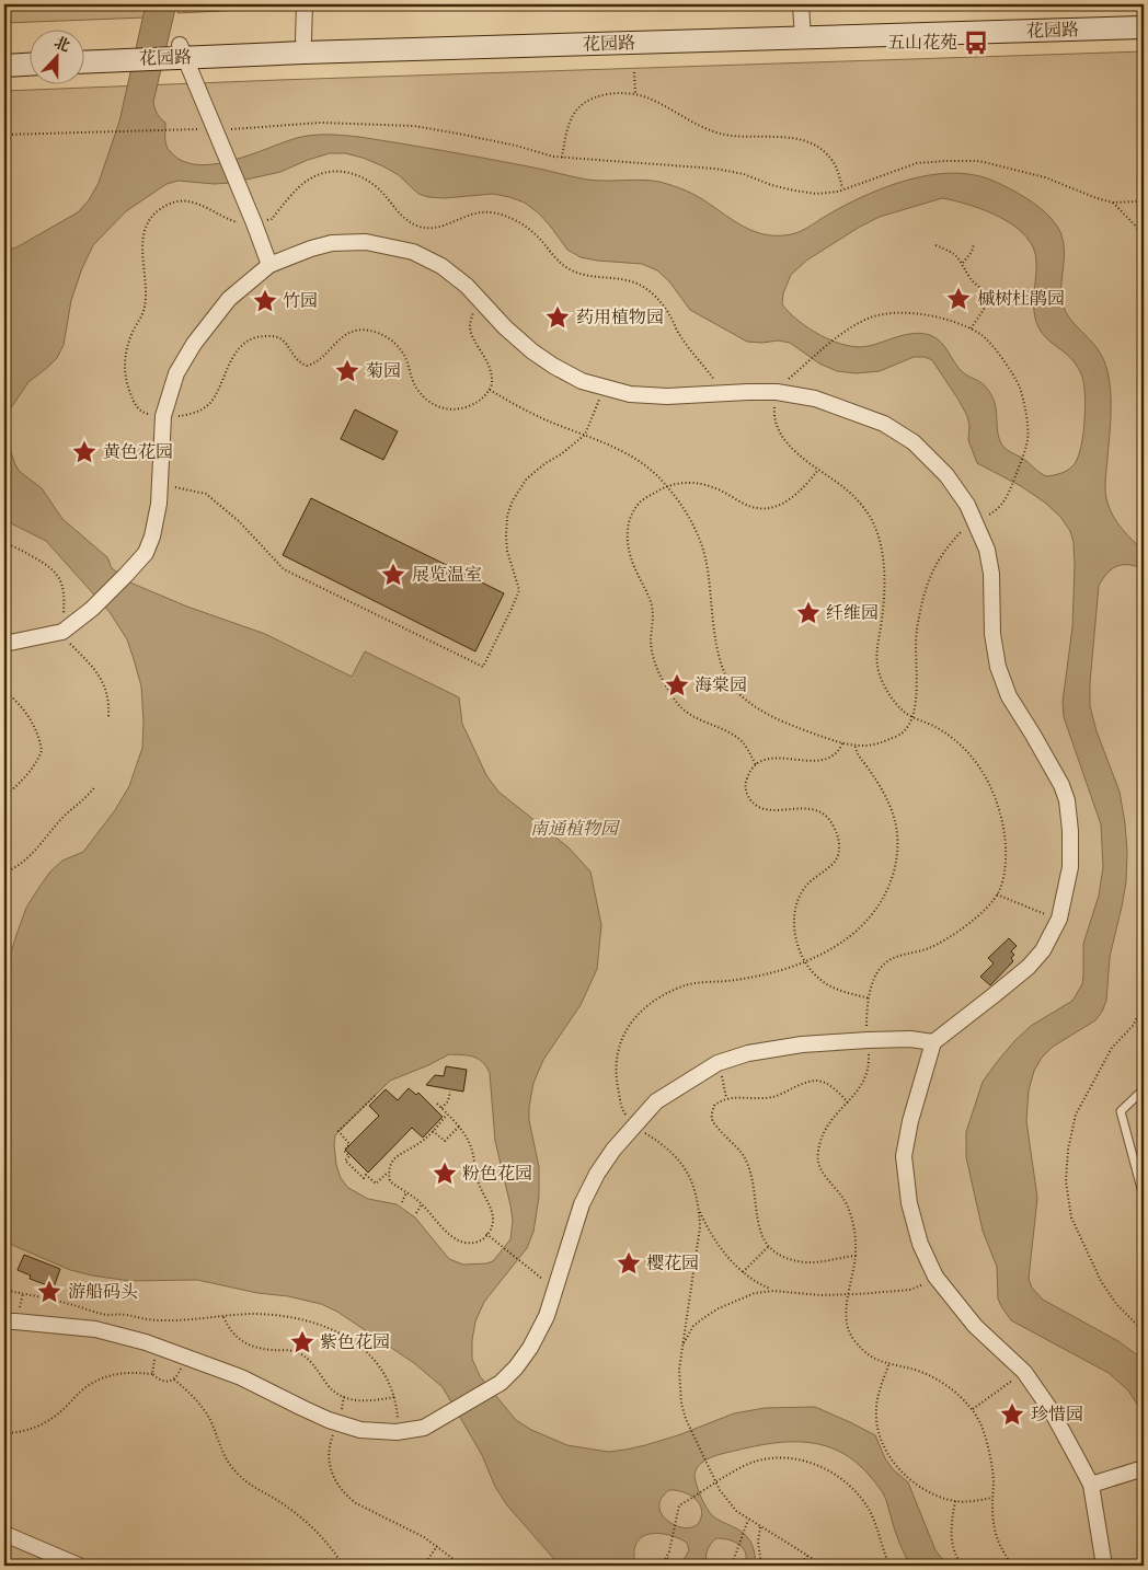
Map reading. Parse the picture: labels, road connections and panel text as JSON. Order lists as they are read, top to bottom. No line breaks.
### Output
{"streets":{"main road":["花园路"]},"parks":["南通植物园"],"places":{"bus stop":["五山花苑"],"place":["槭树杜鹃园","竹园","药用植物园","菊园","黄色花园","展览温室","纤维园","海棠园","粉色花园","樱花园","游船码头","紫色花园","珍惜园"]},"north":"top"}
